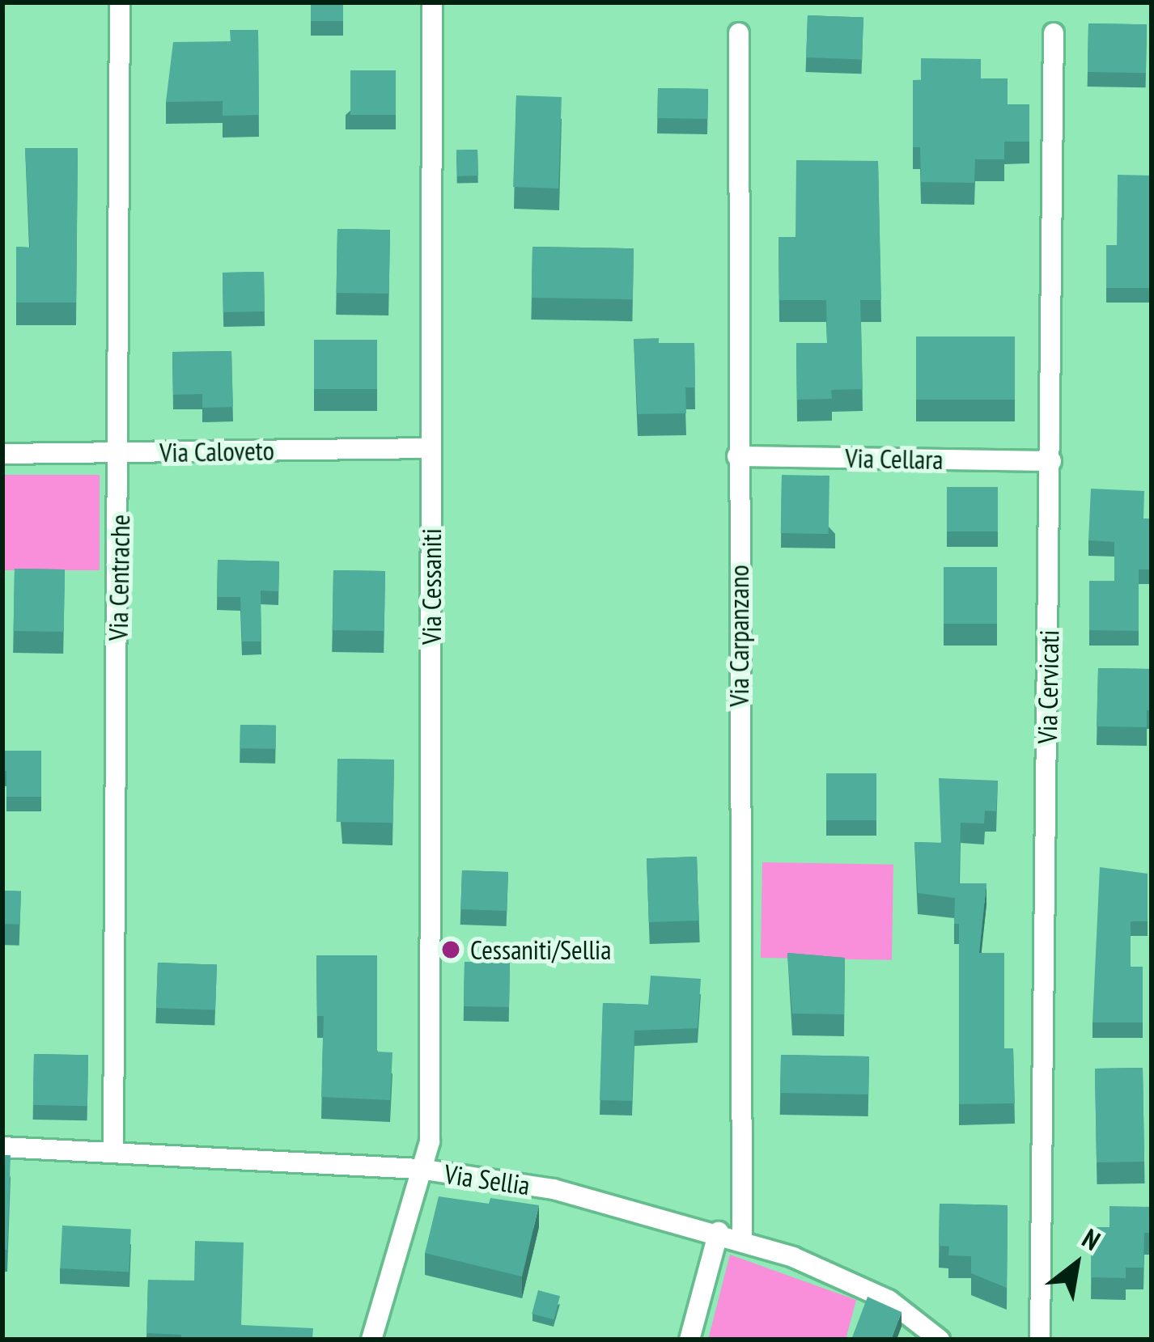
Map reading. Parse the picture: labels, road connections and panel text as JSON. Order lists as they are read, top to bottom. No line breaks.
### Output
{"streets":{"street":["Via Caloveto","Via Cellara","Via Centrache","Via Cessaniti","Via Carpanzano","Via Cervicati","Via Sellia"]},"crossings":[["Via Caloveto","Via Centrache"],["Via Caloveto","Via Cessaniti"],["Via Cellara","Via Carpanzano"],["Via Cellara","Via Cervicati"],["Via Centrache","Via Sellia"],["Via Cessaniti","Via Sellia"],["Via Carpanzano","Via Sellia"]],"places":["Cessaniti/Sellia"],"north":"top right"}
